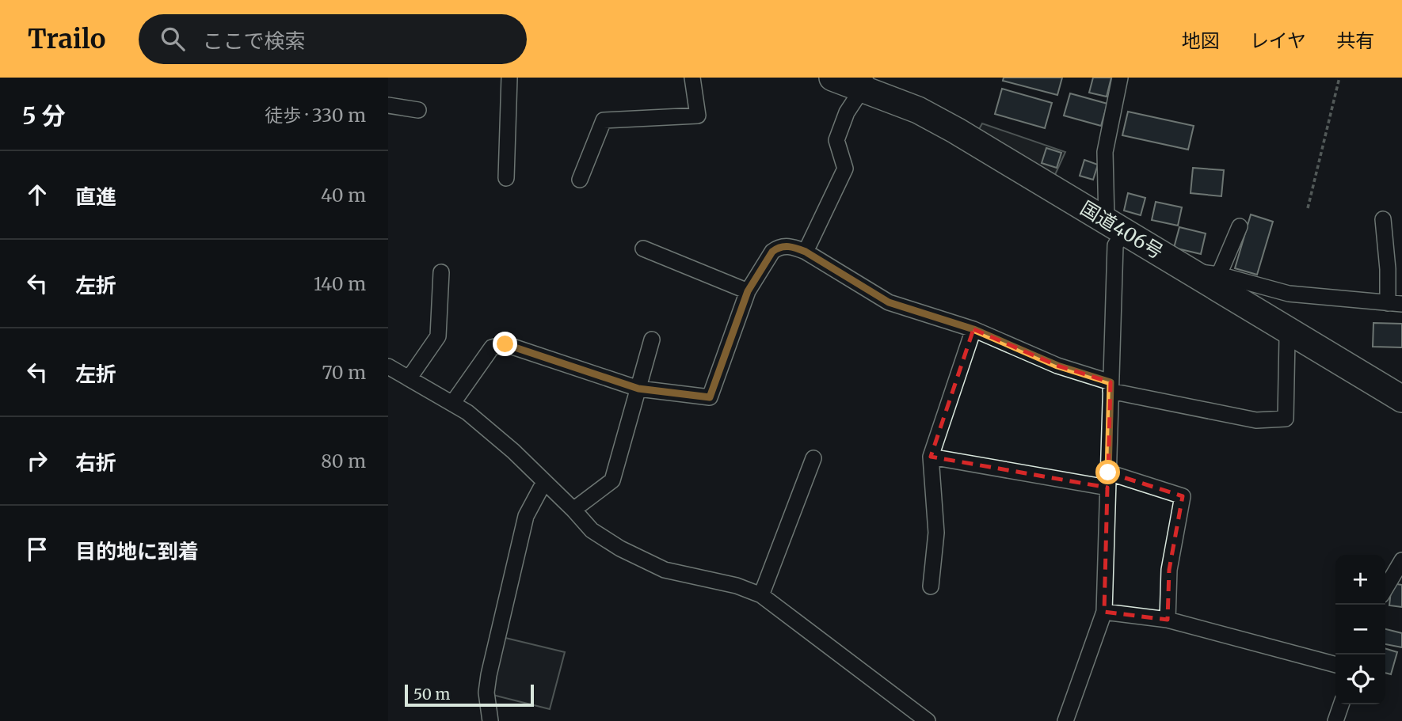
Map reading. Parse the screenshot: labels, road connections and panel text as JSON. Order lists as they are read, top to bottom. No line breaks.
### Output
{"streets":{"highway":["国道406号"]},"scale_bar":"50 m","page":{"header":"Trailo","search":"ここで検索","nav":["地図","レイヤ","共有"],"heading":["5 分","徒歩 · 330 m"],"list":[["直進","40 m"],["左折","140 m"],["左折","70 m"],["右折","80 m"],"目的地に到着"],"map_buttons":["+","−"],"scale":"50 m"}}
